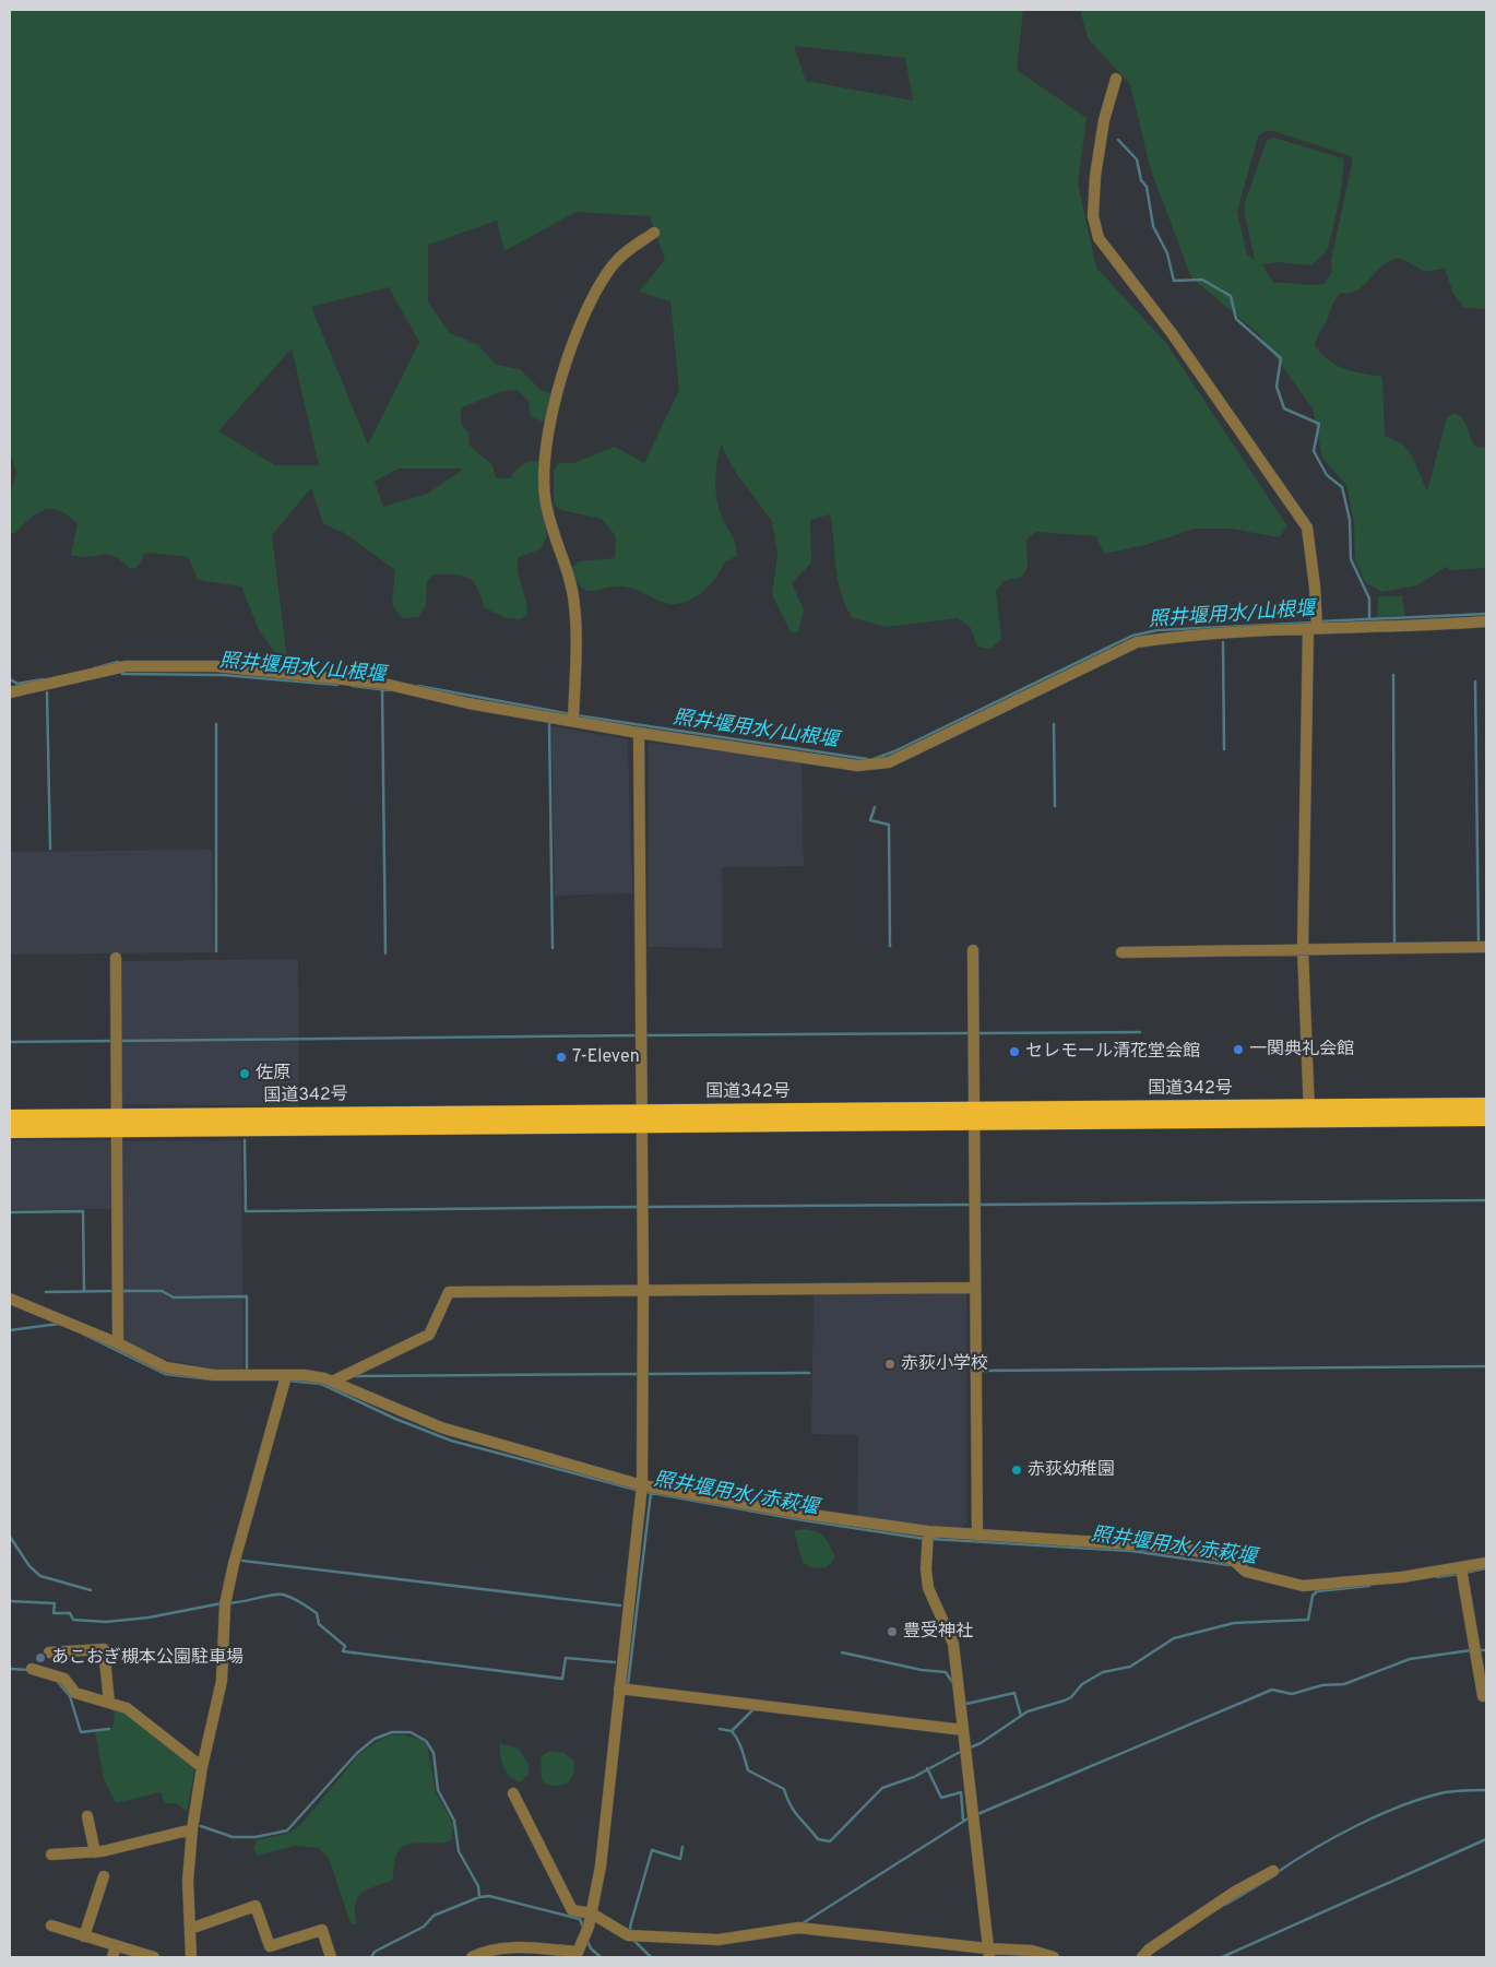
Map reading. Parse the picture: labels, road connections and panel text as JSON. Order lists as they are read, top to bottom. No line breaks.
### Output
{"streets":{"highway":["国道342号"]},"water":["照井堰用水/山根堰","照井堰用水/赤萩堰"],"places":["一関典礼会館","セレモール清花堂会館","7-Eleven","佐原","赤荻小学校","赤荻幼稚園","豊受神社","あこおぎ槻本公園駐車場"]}
